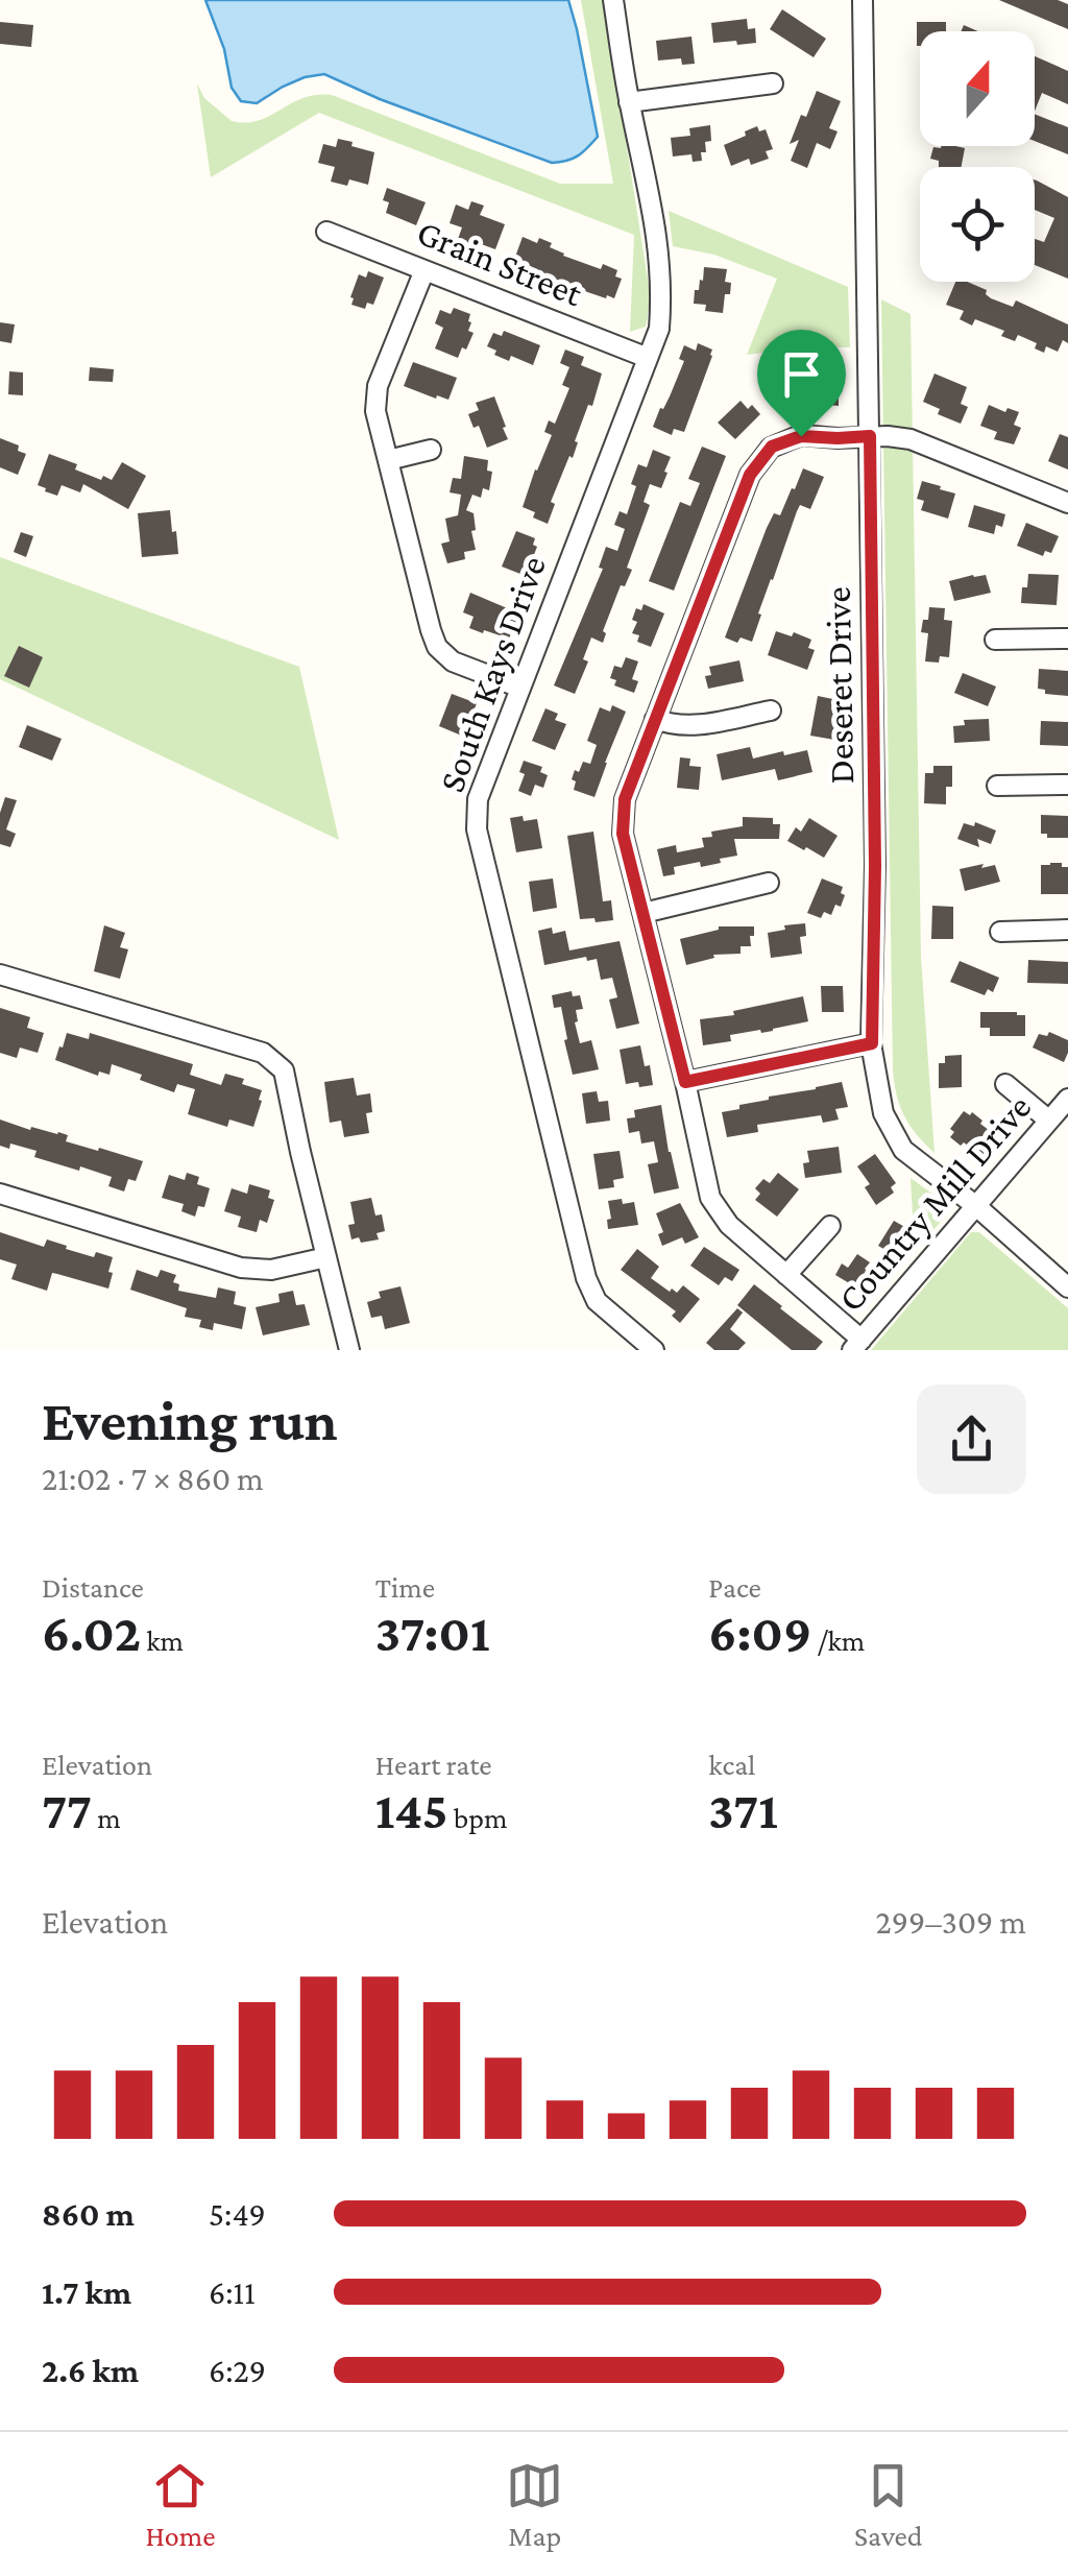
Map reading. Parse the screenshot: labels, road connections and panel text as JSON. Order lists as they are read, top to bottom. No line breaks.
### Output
{"streets":{"street":["Grain Street","South Kays Drive","Deseret Drive","Country Mill Drive"]},"crossings":[["Grain Street","South Kays Drive"],["Deseret Drive","Country Mill Drive"]],"north":"top","page":{"heading":["Evening run","21:02 · 7 × 860 m"],"stats":[["Distance","6.02 km"],["Time","37:01"],["Pace","6:09 /km"],["Elevation","77 m"],["Heart rate","145 bpm"],["kcal","371"]],"chart":["Elevation","299–309 m"],"list":[{"name":"860 m","note":"5:49"},{"name":"1.7 km","note":"6:11"},{"name":"2.6 km","note":"6:29"}],"tabs":["Home","Map","Saved"]}}
